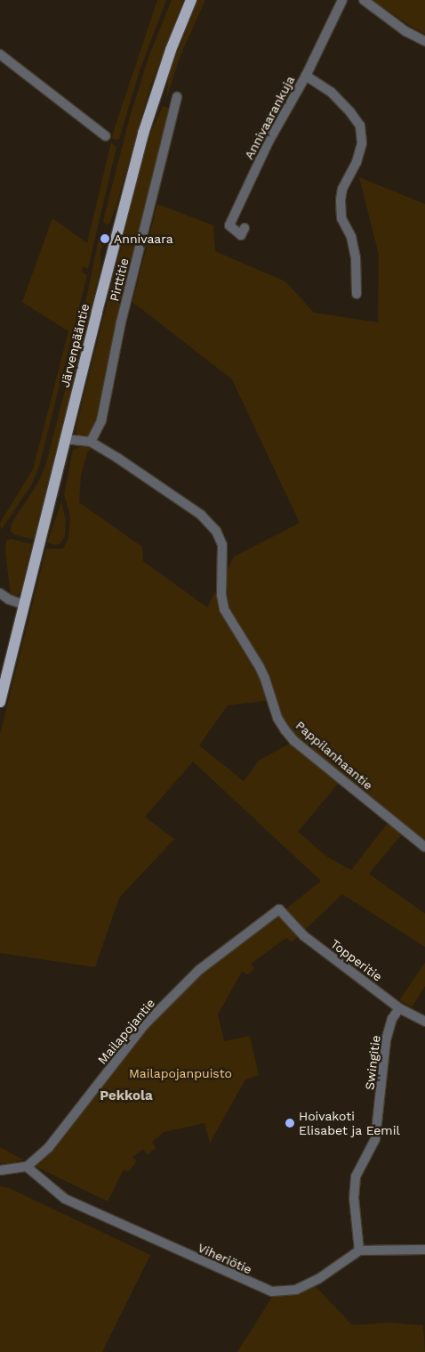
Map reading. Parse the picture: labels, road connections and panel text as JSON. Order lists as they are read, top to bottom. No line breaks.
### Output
{"streets":{"main road":["Järvenpääntie"],"street":["Annivaarankuja","Pirttitie","Pappilanhaantie","Topperitie","Mailapojantie","Swingitie","Viheriötie"]},"crossings":[["Pirttitie","Pappilanhaantie"],["Järvenpääntie","Pappilanhaantie"],["Topperitie","Mailapojantie"],["Topperitie","Swingitie"],["Mailapojantie","Viheriötie"],["Swingitie","Viheriötie"]],"districts":["Pekkola"],"parks":["Mailapojanpuisto"],"places":["Annivaara","Hoivakoti Elisabet ja Eemil"]}
